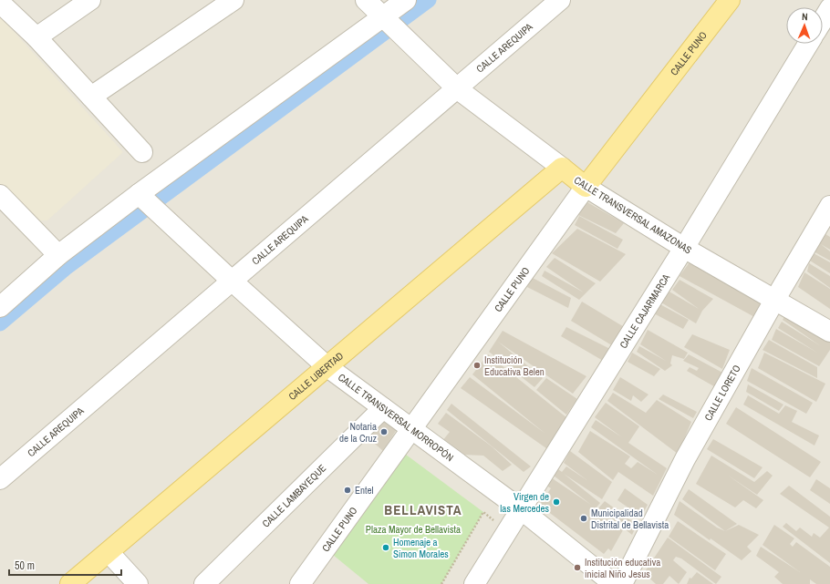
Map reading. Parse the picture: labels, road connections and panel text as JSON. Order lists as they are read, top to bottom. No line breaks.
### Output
{"streets":{"main road":["CALLE PUNO","CALLE TRANSVERSAL AMAZONAS","CALLE LIBERTAD"],"street":["CALLE AREQUIPA","CALLE CAJARMARCA","CALLE LORETO","CALLE TRANSVERSAL MORROPÓN","CALLE LAMBAYEQUE"]},"crossings":[["CALLE AREQUIPA","CALLE TRANSVERSAL AMAZONAS"],["CALLE AREQUIPA","CALLE TRANSVERSAL MORROPÓN"],["CALLE PUNO","CALLE TRANSVERSAL AMAZONAS"],["CALLE PUNO","CALLE TRANSVERSAL MORROPÓN"],["CALLE TRANSVERSAL AMAZONAS","CALLE CAJARMARCA"],["CALLE TRANSVERSAL AMAZONAS","CALLE LIBERTAD"],["CALLE TRANSVERSAL AMAZONAS","CALLE LORETO"],["CALLE CAJARMARCA","CALLE TRANSVERSAL MORROPÓN"],["CALLE LIBERTAD","CALLE TRANSVERSAL MORROPÓN"],["CALLE TRANSVERSAL MORROPÓN","CALLE LAMBAYEQUE"]],"districts":["BELLAVISTA"],"parks":["Plaza Mayor de Bellavista"],"places":["Institución Educativa Belen","Notaria de la Cruz","Entel","Virgen de las Mercedes","Municipalidad Distrital de Bellavista","Homenaje a Simon Morales","Institución educativa inicial Niño Jesus"],"scale_bar":"50 m","north":"top"}
